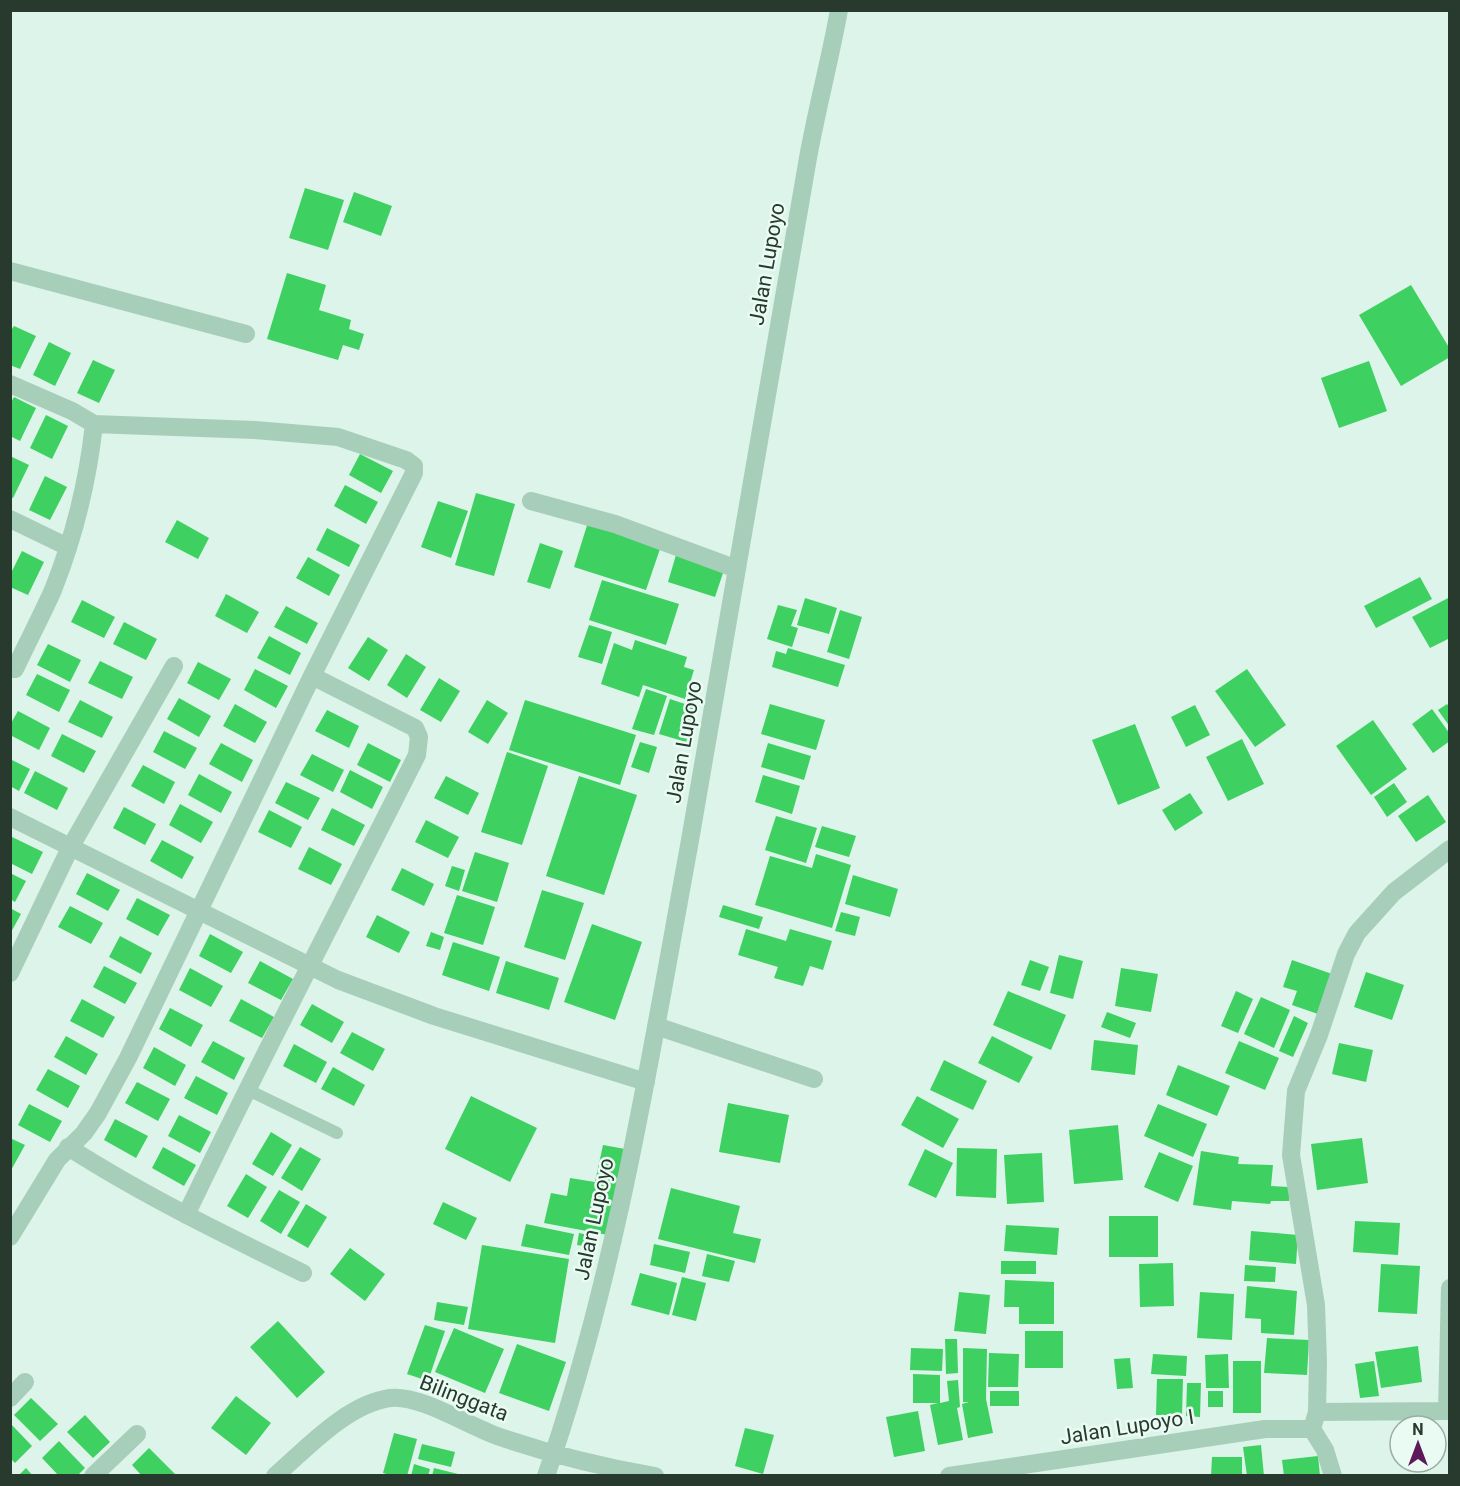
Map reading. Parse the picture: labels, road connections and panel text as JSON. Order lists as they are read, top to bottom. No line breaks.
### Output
{"streets":{"street":["Jalan Lupoyo","Bilinggata","Jalan Lupoyo I"]},"crossings":[["Jalan Lupoyo","Bilinggata"]],"north":"top"}
